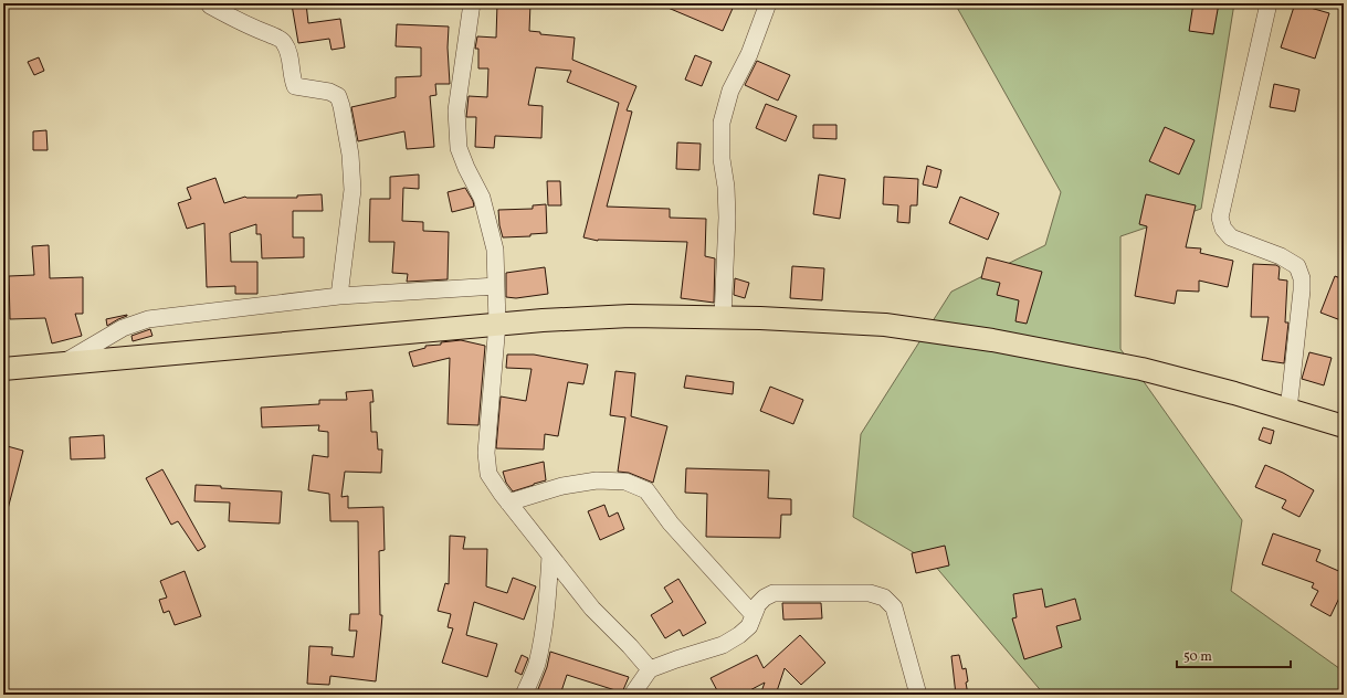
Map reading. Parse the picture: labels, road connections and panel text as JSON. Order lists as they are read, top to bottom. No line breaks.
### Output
{"scale_bar":"50 m"}
